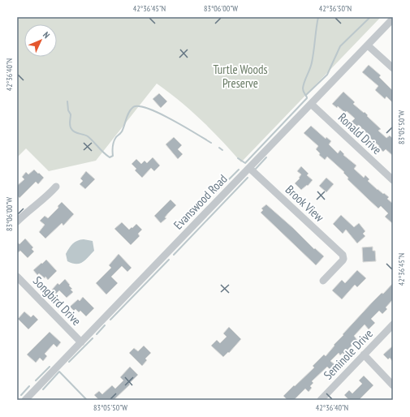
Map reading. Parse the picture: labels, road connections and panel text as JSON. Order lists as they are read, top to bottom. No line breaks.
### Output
{"streets":{"street":["Ronald Drive","Evanswood Road","Brook View","Songbird Drive","Seminole Drive"]},"crossings":[["Ronald Drive","Evanswood Road"],["Evanswood Road","Brook View"],["Evanswood Road","Songbird Drive"]],"parks":["Turtle Woods Preserve"],"north":"top right","coordinates":["42°36'45\"N","83°06'00\"W","42°36'50\"N","42°36'40\"N","83°05'50\"W"]}
